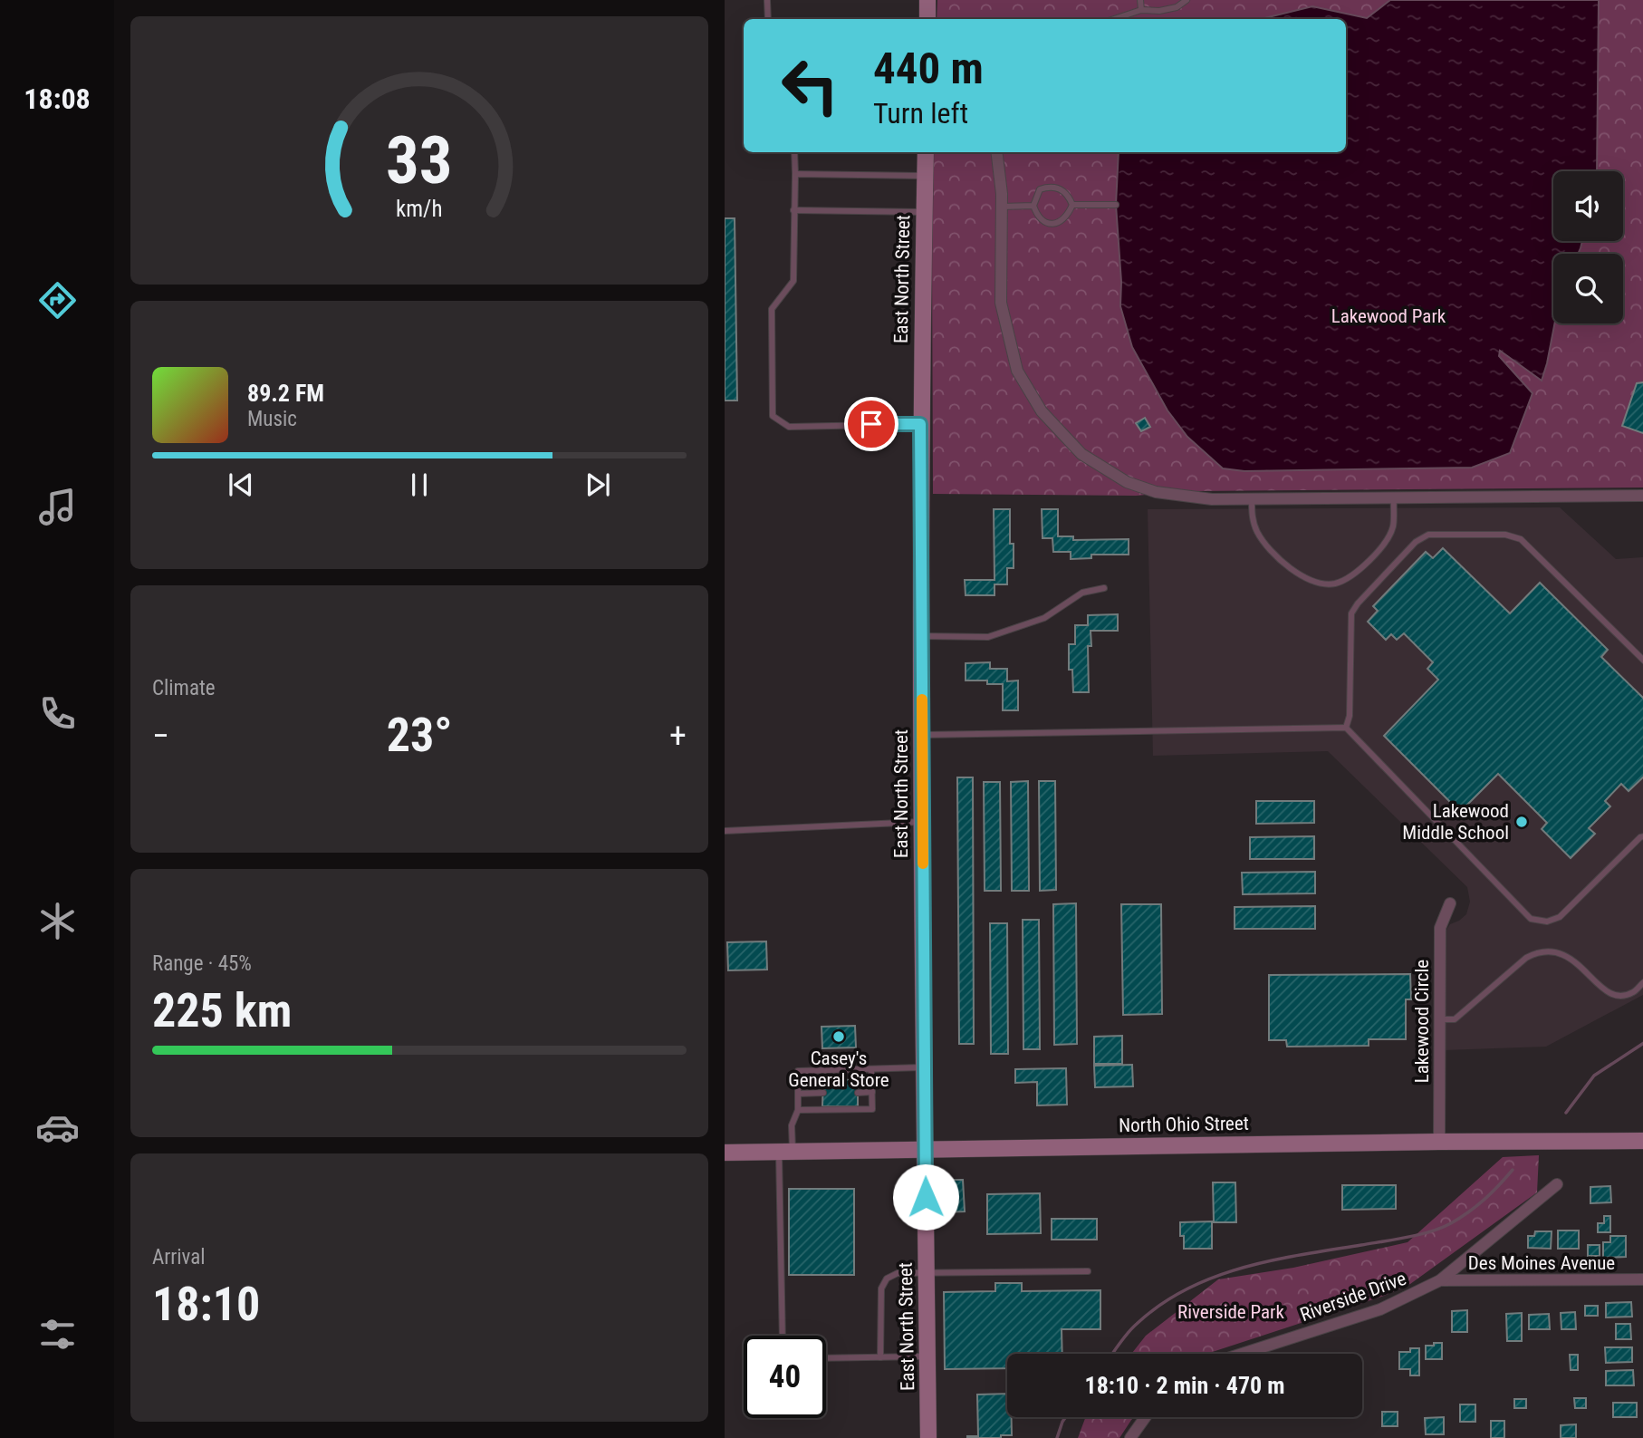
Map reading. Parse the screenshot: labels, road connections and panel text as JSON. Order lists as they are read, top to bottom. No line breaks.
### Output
{"streets":{"street":["East North Street","Lakewood Circle","North Ohio Street","Des Moines Avenue","Riverside Drive"]},"crossings":[["East North Street","North Ohio Street"],["Lakewood Circle","North Ohio Street"],["Des Moines Avenue","Riverside Drive"]],"parks":["Lakewood Park","Riverside Park"],"places":["Lakewood Middle School","Casey's General Store"],"page":{"tabs":"18:08","turn":["440 m","Turn left"],"song":["89.2 FM","Music"],"tile":["Climate",["Range · 45%","225 km"],["Arrival","18:10"]],"heat":["−","23°","+"],"limit":"40","trip":"18:10 · 2 min · 470 m","gauge":["33","km/h"]}}
